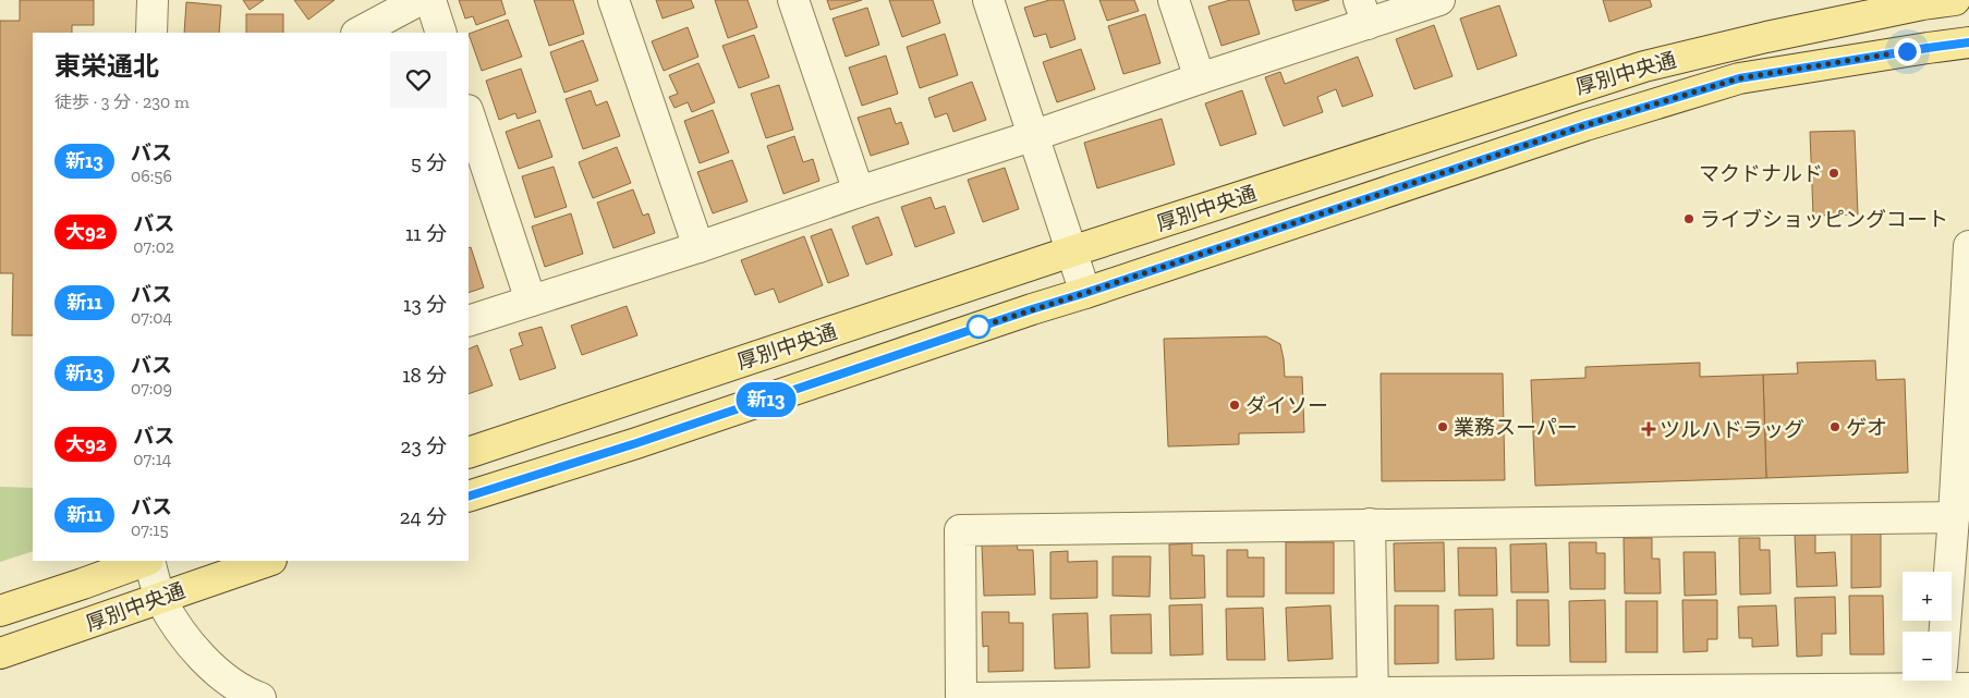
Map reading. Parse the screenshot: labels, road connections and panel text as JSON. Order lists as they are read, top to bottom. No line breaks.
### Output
{"streets":{"main road":["厚別中央通"]},"places":{"other":["マクドナルド","ライブショッピングコート","ダイソー","業務スーパー","ゲオ"],"health":["ツルハドラッグ"]},"lines":["bus line 新13"],"page":{"on_map":"新13","heading":["東栄通北","徒歩 · 3 分 · 230 m"],"list":[{"mark":"新13","name":"バス","note":"06:56","value":"5 分"},{"mark":"大92","name":"バス","note":"07:02","value":"11 分"},{"mark":"新11","name":"バス","note":"07:04","value":"13 分"},{"mark":"新13","name":"バス","note":"07:09","value":"18 分"},{"mark":"大92","name":"バス","note":"07:14","value":"23 分"},{"mark":"新11","name":"バス","note":"07:15","value":"24 分"}],"map_buttons":["+","−"]}}
